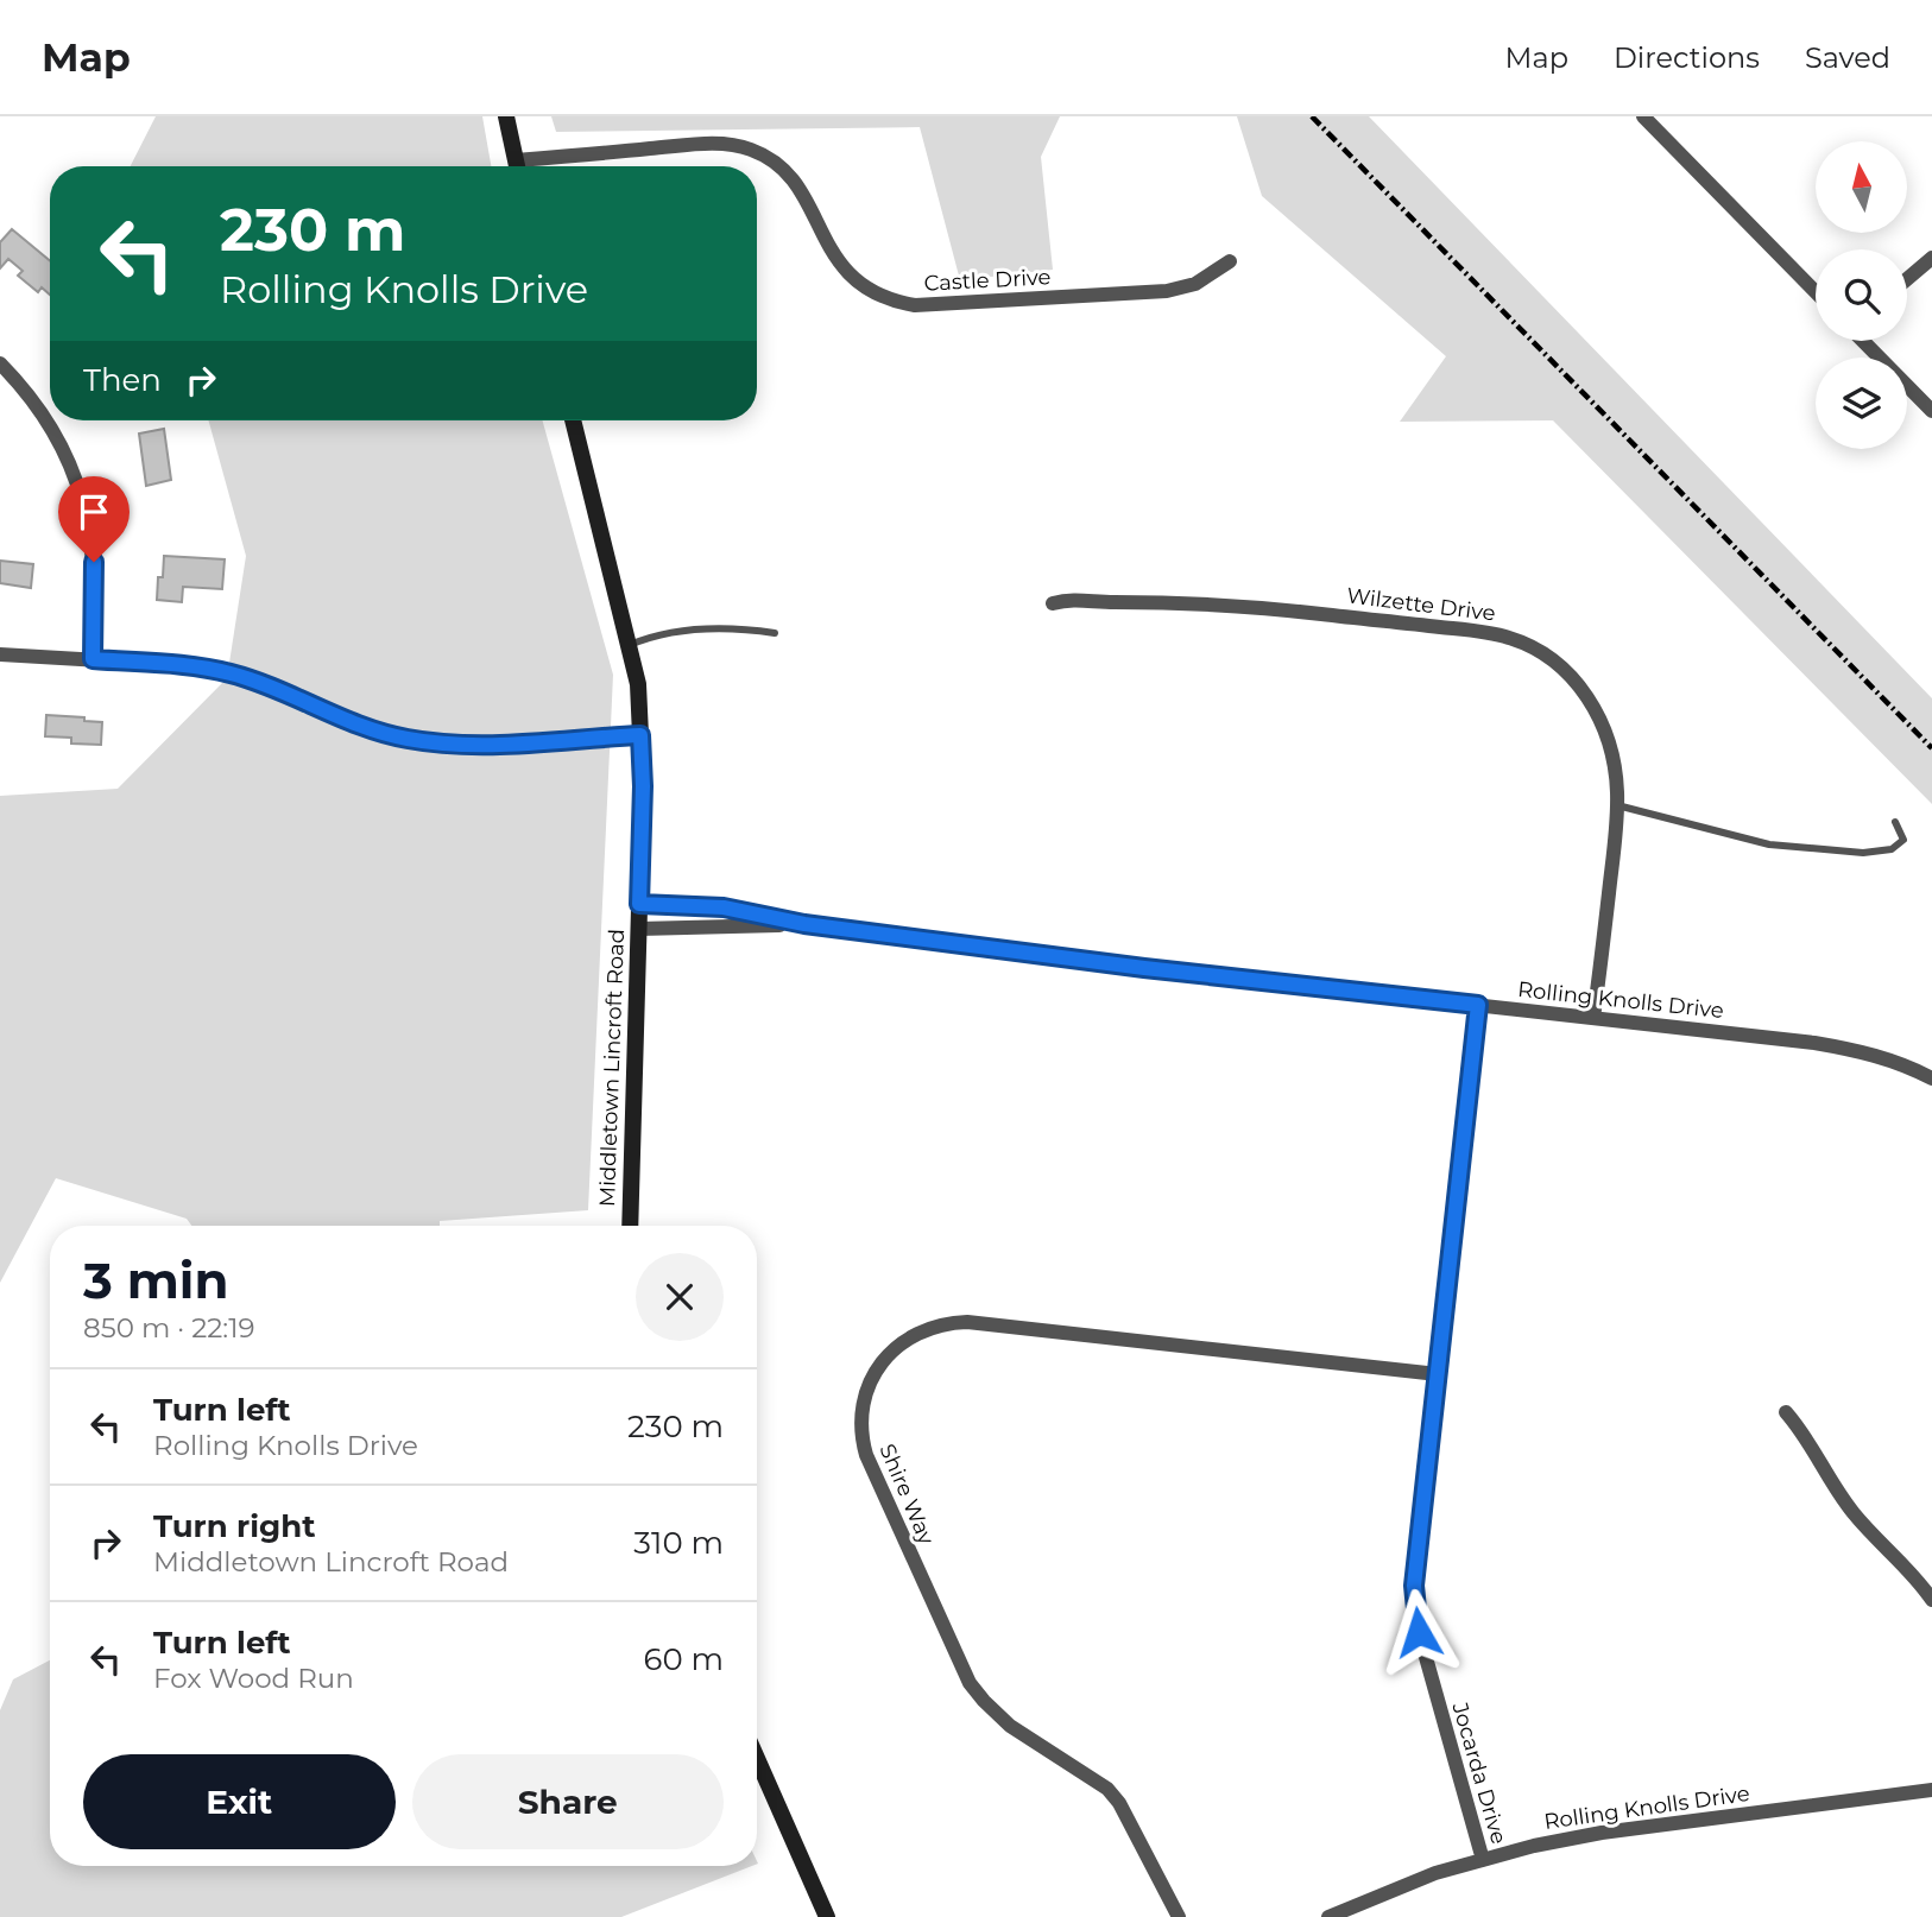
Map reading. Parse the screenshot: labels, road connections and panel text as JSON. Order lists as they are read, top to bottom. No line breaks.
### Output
{"streets":{"main road":["Middletown Lincroft Road"],"street":["Castle Drive","Wilzette Drive","Rolling Knolls Drive","Shire Way","Jocarda Drive"]},"crossings":[["Wilzette Drive","Rolling Knolls Drive"],["Rolling Knolls Drive","Middletown Lincroft Road"],["Rolling Knolls Drive","Jocarda Drive"],["Shire Way","Jocarda Drive"]],"north":"top","page":{"header":"Map","nav":["Map","Directions","Saved"],"turn":["230 m","Rolling Knolls Drive"],"then":"Then","heading":["3 min","850 m · 22:19"],"list":[{"name":"Turn left","note":"Rolling Knolls Drive","value":"230 m"},{"name":"Turn right","note":"Middletown Lincroft Road","value":"310 m"},{"name":"Turn left","note":"Fox Wood Run","value":"60 m"}],"buttons":["Exit","Share"]}}
